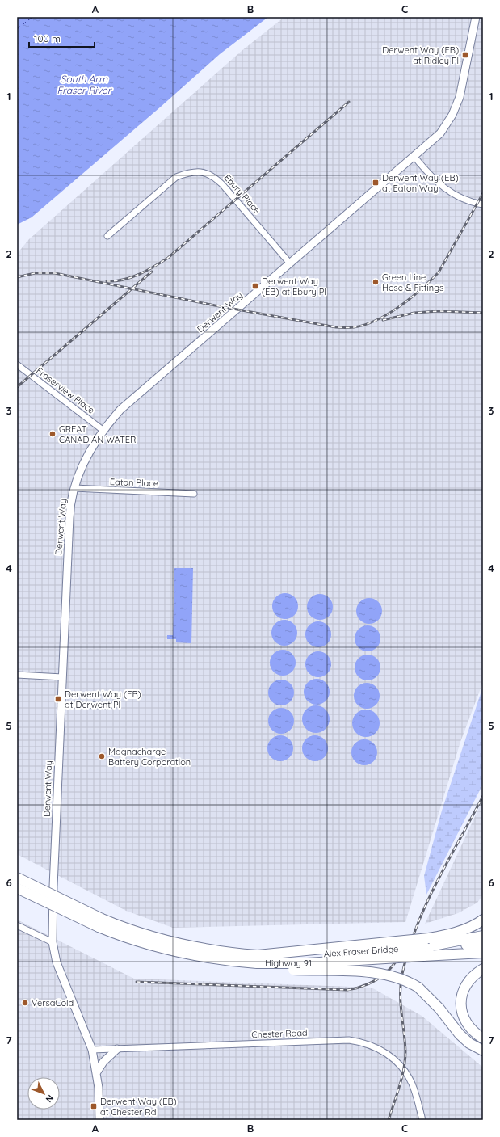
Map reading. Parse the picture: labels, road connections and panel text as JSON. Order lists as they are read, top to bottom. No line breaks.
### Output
{"streets":{"highway":["Highway 91"],"street":["Ebury Place","Derwent Way","Fraserview Place","Eaton Place","Chester Road"]},"crossings":[["Ebury Place","Derwent Way"],["Derwent Way","Fraserview Place"],["Derwent Way","Eaton Place"],["Derwent Way","Chester Road"]],"water":["South Arm Fraser River"],"places":{"transit":["Derwent Way (EB) at Ridley Pl","Derwent Way (EB) at Eaton Way","Derwent Way (EB) at Ebury Pl","Derwent Way (EB) at Derwent Pl","Derwent Way (EB) at Chester Rd"],"other":["Green Line Hose & Fittings","GREAT CANADIAN WATER","Magnacharge Battery Corporation","VersaCold"]},"scale_bar":"100 m","north":"bottom right","grid":{"columns":["A","B","C"],"rows":["1","2","3","4","5","6","7"]}}
